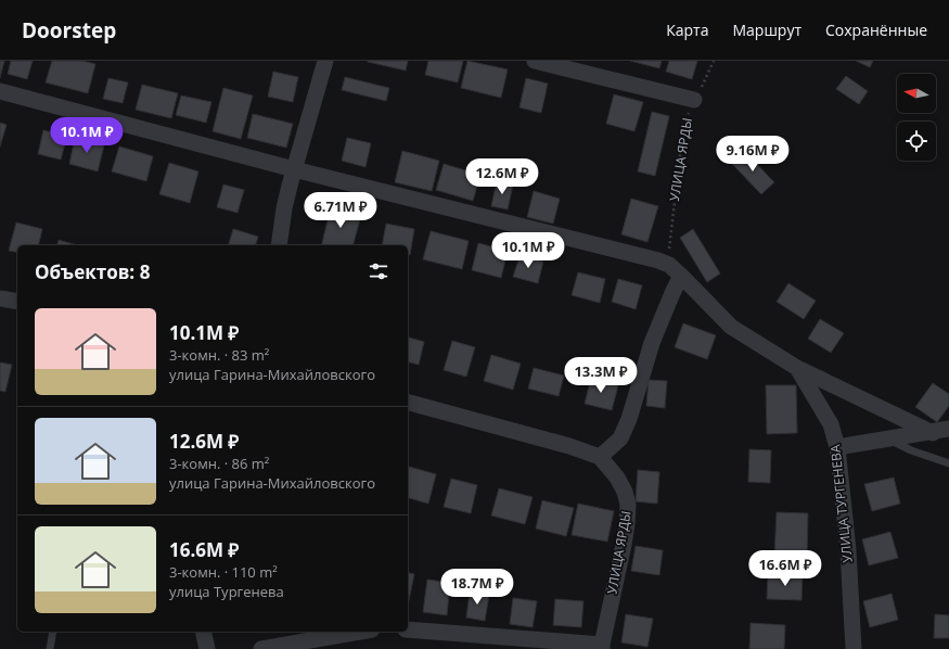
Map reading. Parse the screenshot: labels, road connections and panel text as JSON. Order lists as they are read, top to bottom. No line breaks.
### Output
{"streets":{"street":["УЛИЦА ЯРДЫ","УЛИЦА ТУРГЕНЕВА"]},"north":"left","page":{"header":"Doorstep","nav":["Карта","Маршрут","Сохранённые"],"price":["10.1M ₽","9.16M ₽","12.6M ₽","6.71M ₽","10.1M ₽","13.3M ₽","16.6M ₽","18.7M ₽"],"heading":"Объектов: 8","list":[{"name":"10.1M ₽","note":"3-комн. · 83 m² · улица Гарина-Михайловского"},{"name":"12.6M ₽","note":"3-комн. · 86 m² · улица Гарина-Михайловского"},{"name":"16.6M ₽","note":"3-комн. · 110 m² · улица Тургенева"}]}}
